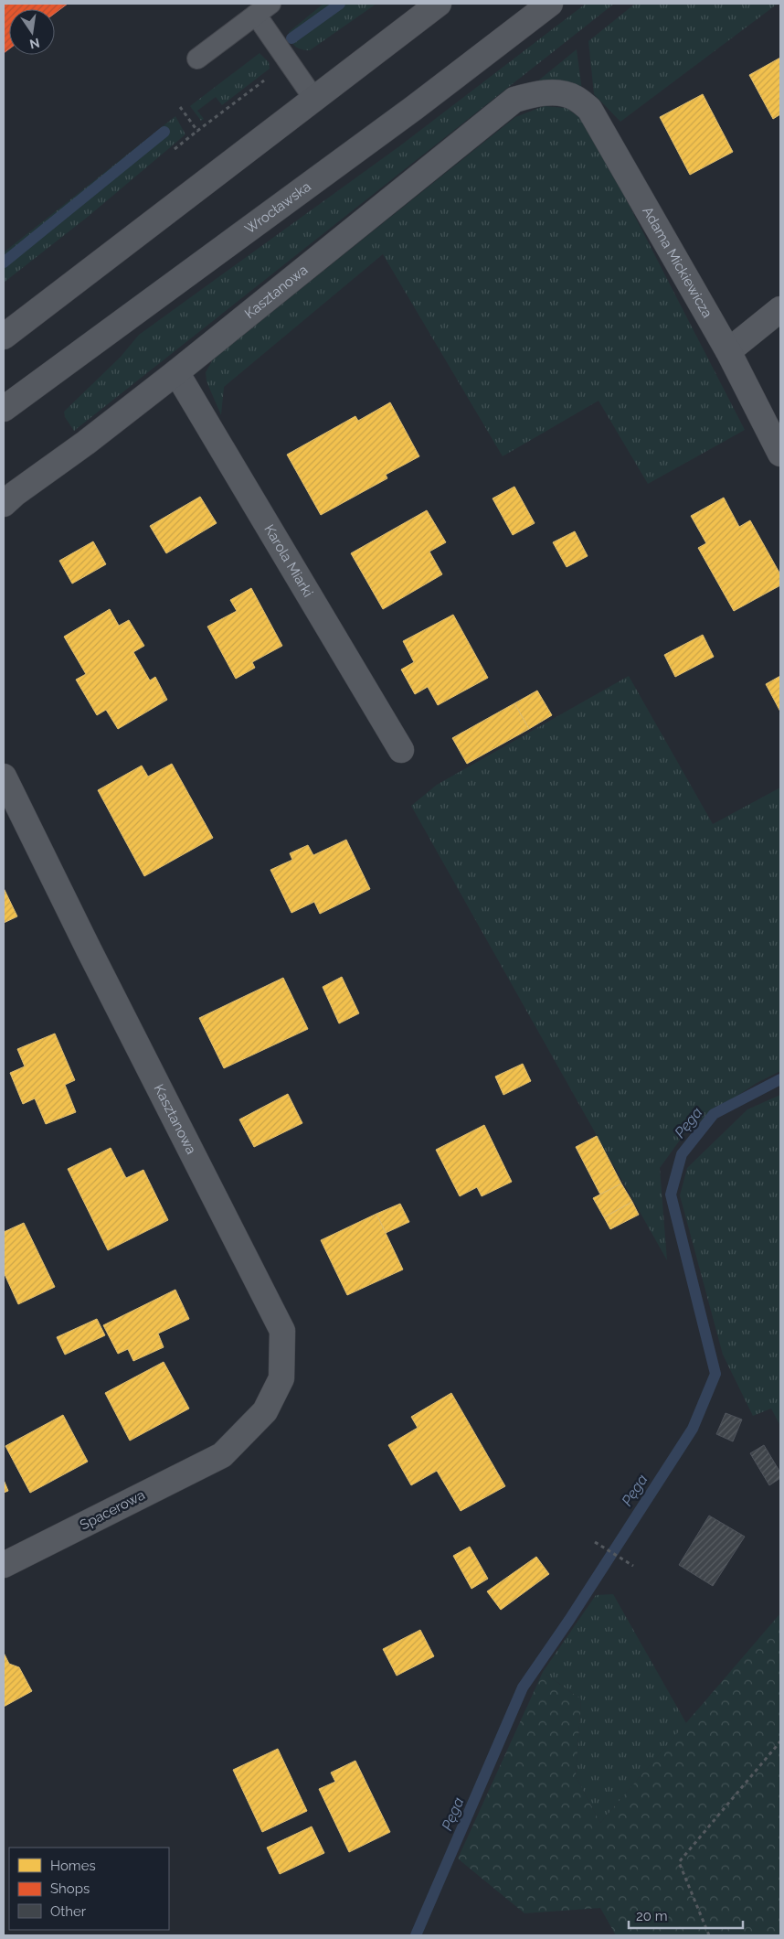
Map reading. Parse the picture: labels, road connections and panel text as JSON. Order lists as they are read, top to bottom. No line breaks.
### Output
{"streets":{"main road":["Wrocławska"],"street":["Adama Mickiewicza","Kasztanowa","Karola Miarki","Spacerowa"]},"crossings":[["Adama Mickiewicza","Kasztanowa"],["Kasztanowa","Karola Miarki"],["Kasztanowa","Spacerowa"]],"water":["Pęga"],"legend":["Homes","Shops","Other"],"scale_bar":"20 m","north":"bottom"}
